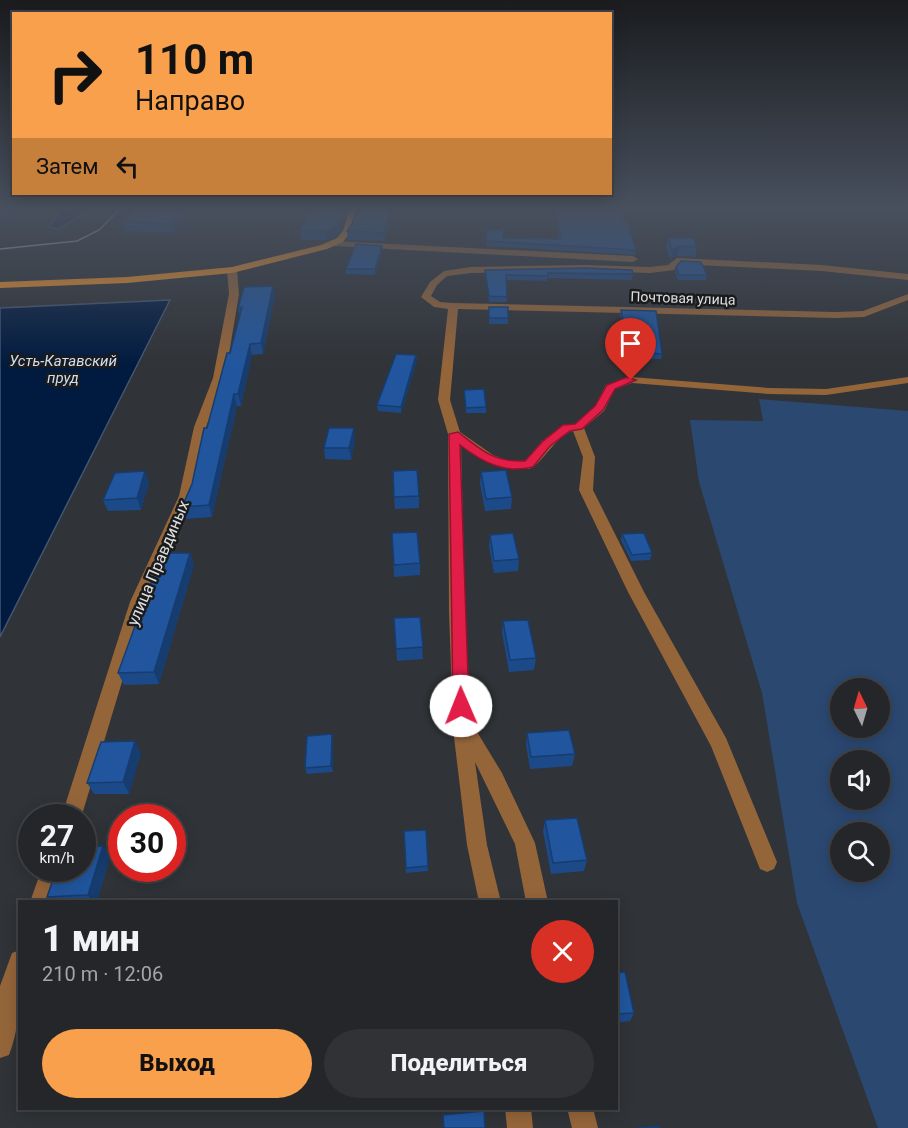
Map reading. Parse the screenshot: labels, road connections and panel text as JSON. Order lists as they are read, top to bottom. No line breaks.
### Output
{"streets":{"street":["Почтовая улица","улица Правдиных"]},"water":["Усть-Катавский пруд"],"north":"top","page":{"turn":["110 m","Направо"],"then":"Затем","speed":"27 km/h","limit":"30","heading":["1 мин","210 m · 12:06"],"buttons":["Выход","Поделиться"]}}
